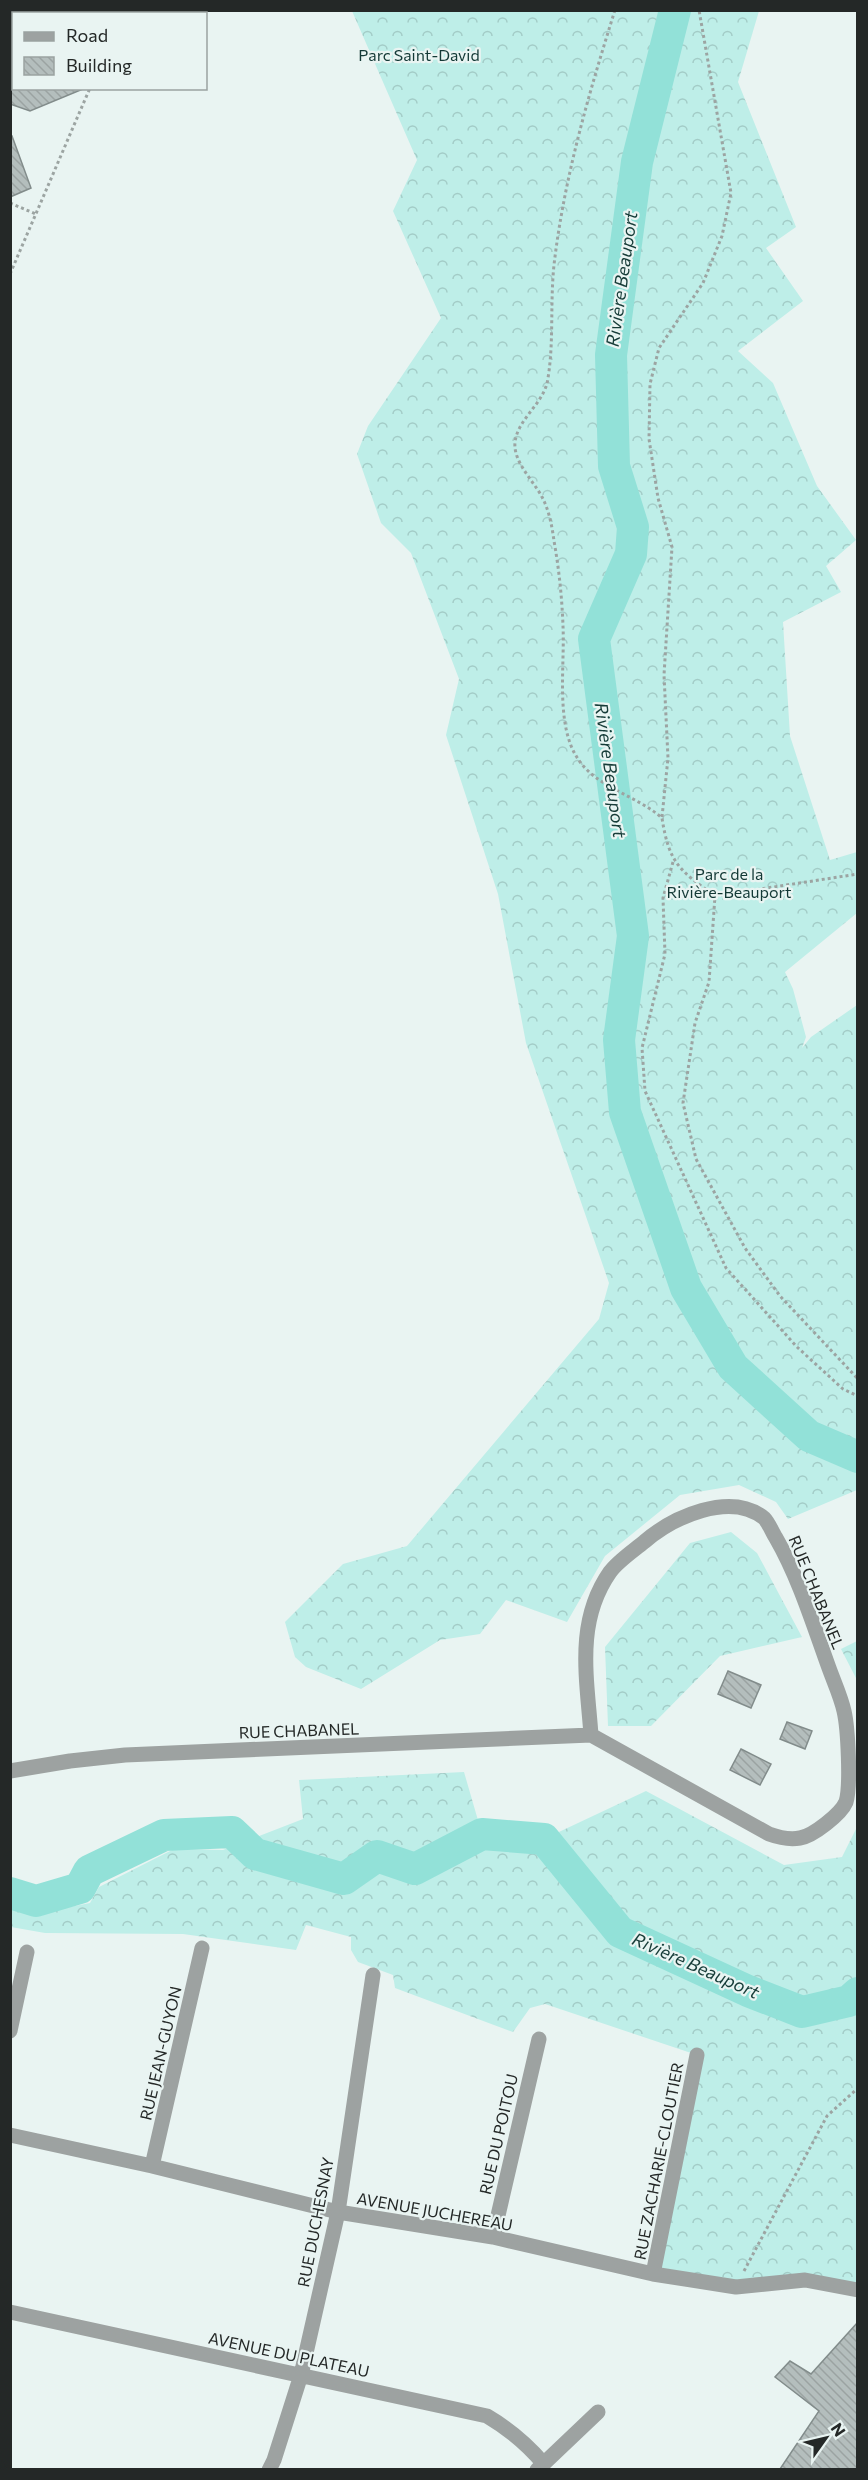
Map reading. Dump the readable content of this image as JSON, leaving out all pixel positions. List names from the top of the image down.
{
  "streets": {
    "street": [
      "RUE CHABANEL",
      "RUE JEAN-GUYON",
      "RUE DU POITOU",
      "RUE ZACHARIE-CLOUTIER",
      "AVENUE JUCHEREAU",
      "RUE DUCHESNAY",
      "AVENUE DU PLATEAU"
    ]
  },
  "crossings": [
    ["RUE JEAN-GUYON", "AVENUE JUCHEREAU"],
    ["RUE DU POITOU", "AVENUE JUCHEREAU"],
    ["RUE ZACHARIE-CLOUTIER", "AVENUE JUCHEREAU"],
    ["AVENUE JUCHEREAU", "RUE DUCHESNAY"],
    ["RUE DUCHESNAY", "AVENUE DU PLATEAU"]
  ],
  "water": ["Rivière Beauport"],
  "parks": ["Parc Saint-David", "Parc de la Rivière-Beauport"],
  "legend": ["Road", "Building"],
  "north": "top right"
}
